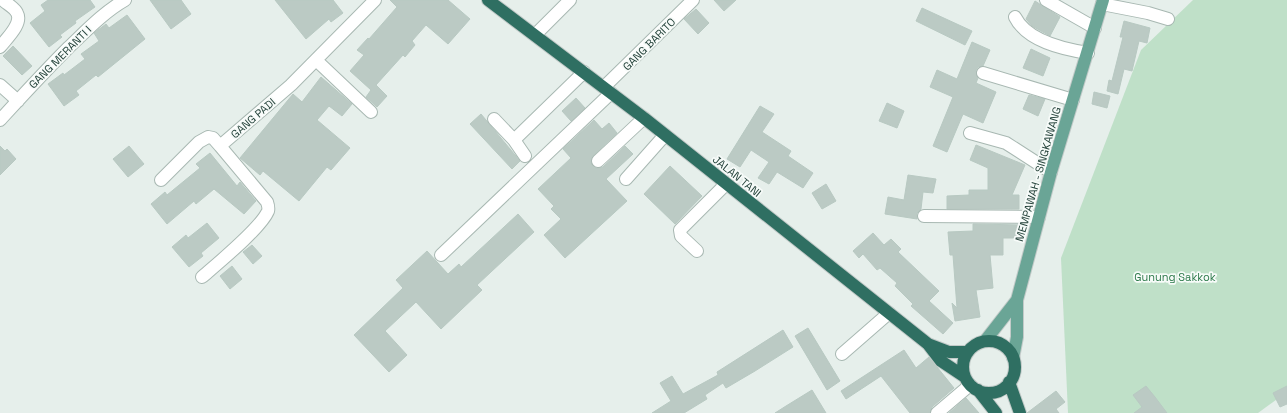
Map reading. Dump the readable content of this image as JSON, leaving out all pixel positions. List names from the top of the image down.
{
  "streets": {
    "highway": ["JALAN TANI"],
    "main road": ["MEMPAWAH - SINGKAWANG"],
    "street": ["GANG BARITO", "GANG MERANTI I", "GANG PADI"]
  },
  "crossings": [
    ["GANG BARITO", "JALAN TANI"],
    ["MEMPAWAH - SINGKAWANG", "JALAN TANI"]
  ],
  "parks": ["Gunung Sakkok"]
}
